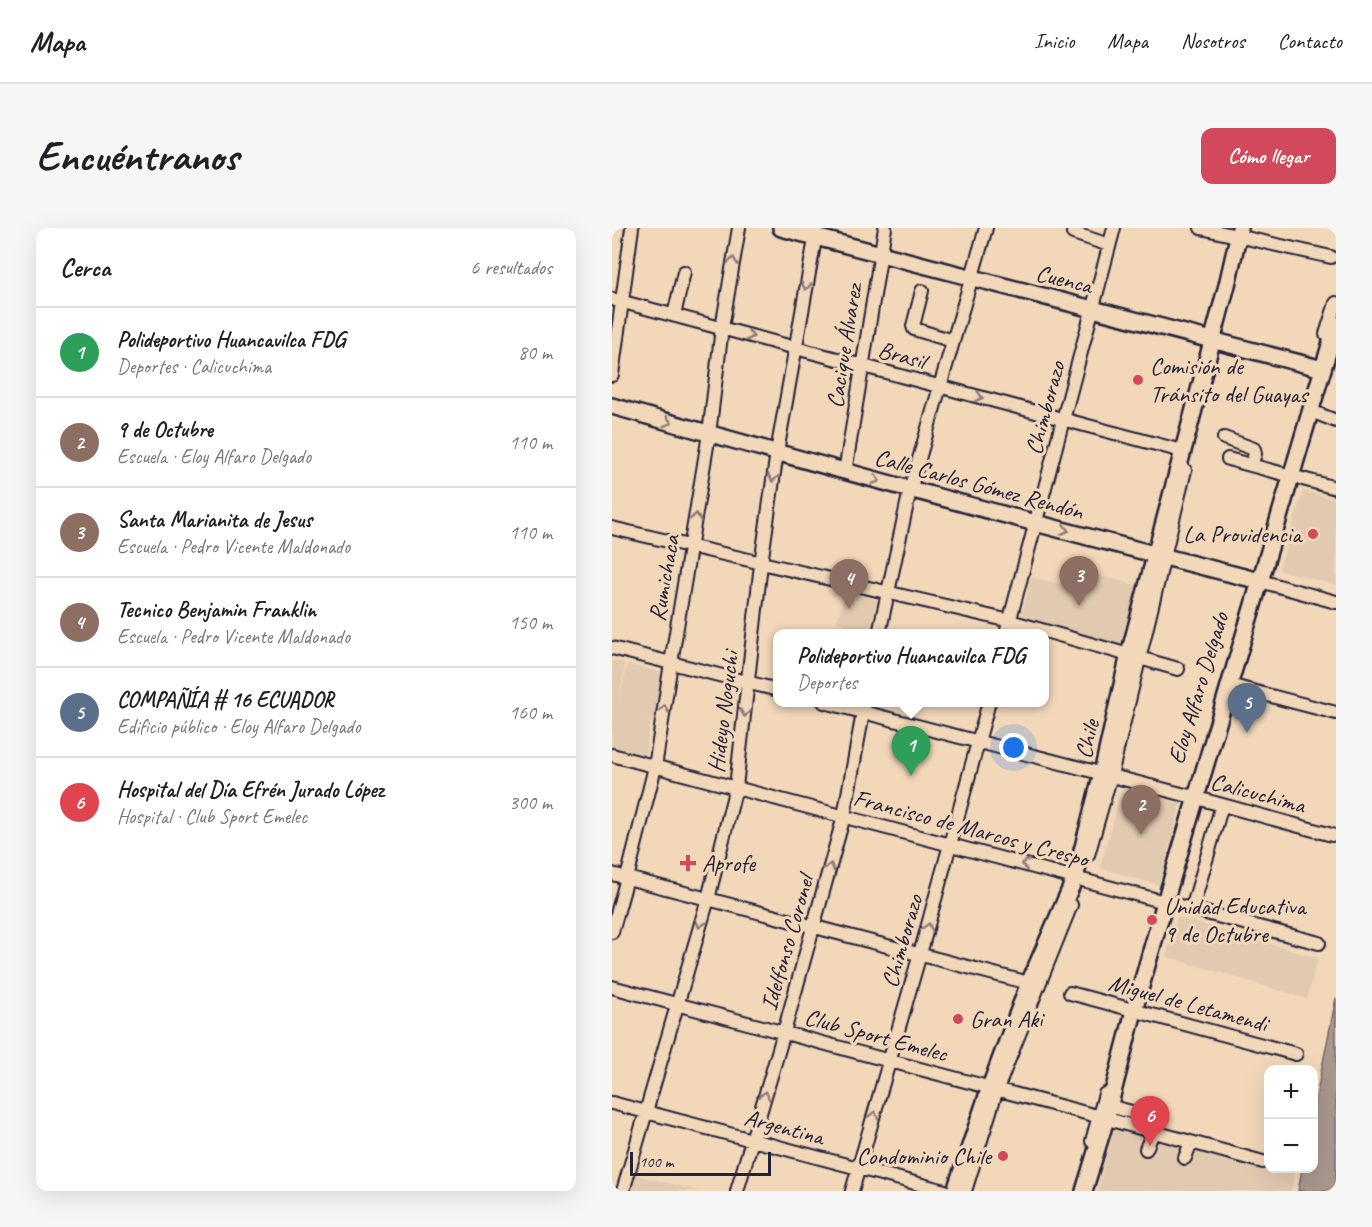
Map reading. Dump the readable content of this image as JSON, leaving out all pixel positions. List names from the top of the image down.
{
  "streets": {
    "main road": [
      "Cuenca",
      "Calle Carlos Gómez Rendón",
      "Eloy Alfaro Delgado",
      "Chile"
    ],
    "street": [
      "Cacique Álvarez",
      "Brasil",
      "Chimborazo",
      "Rumichaca",
      "Hideyo Noguchi",
      "Calicuchima",
      "Francisco de Marcos y Crespo",
      "Idelfonso Coronel",
      "Miguel de Letamendi",
      "Club Sport Emelec",
      "Argentina"
    ]
  },
  "crossings": [
    ["Cuenca", "Cacique Álvarez"],
    ["Cuenca", "Chimborazo"],
    ["Cuenca", "Eloy Alfaro Delgado"],
    ["Cuenca", "Hideyo Noguchi"],
    ["Cuenca", "Chile"],
    ["Cacique Álvarez", "Brasil"],
    ["Cacique Álvarez", "Calle Carlos Gómez Rendón"],
    ["Brasil", "Chimborazo"],
    ["Brasil", "Rumichaca"],
    ["Brasil", "Hideyo Noguchi"],
    ["Brasil", "Chile"],
    ["Chimborazo", "Calle Carlos Gómez Rendón"],
    ["Chimborazo", "Calicuchima"],
    ["Chimborazo", "Francisco de Marcos y Crespo"],
    ["Chimborazo", "Club Sport Emelec"],
    ["Chimborazo", "Argentina"],
    ["Calle Carlos Gómez Rendón", "Rumichaca"],
    ["Calle Carlos Gómez Rendón", "Eloy Alfaro Delgado"],
    ["Calle Carlos Gómez Rendón", "Hideyo Noguchi"],
    ["Calle Carlos Gómez Rendón", "Chile"],
    ["Rumichaca", "Francisco de Marcos y Crespo"],
    ["Eloy Alfaro Delgado", "Calicuchima"],
    ["Eloy Alfaro Delgado", "Francisco de Marcos y Crespo"],
    ["Eloy Alfaro Delgado", "Miguel de Letamendi"],
    ["Eloy Alfaro Delgado", "Club Sport Emelec"],
    ["Hideyo Noguchi", "Francisco de Marcos y Crespo"],
    ["Hideyo Noguchi", "Club Sport Emelec"],
    ["Hideyo Noguchi", "Argentina"],
    ["Chile", "Calicuchima"],
    ["Chile", "Francisco de Marcos y Crespo"],
    ["Chile", "Club Sport Emelec"],
    ["Calicuchima", "Idelfonso Coronel"],
    ["Francisco de Marcos y Crespo", "Idelfonso Coronel"],
    ["Idelfonso Coronel", "Club Sport Emelec"],
    ["Idelfonso Coronel", "Argentina"]
  ],
  "one_way": ["Calle Carlos Gómez Rendón", "Hideyo Noguchi", "Idelfonso Coronel"],
  "places": {
    "other": [
      "Comisión de Tránsito del Guayas",
      "La Providencia",
      "Unidad Educativa 9 de Octubre",
      "Gran Aki",
      "Condominio Chile"
    ],
    "health": ["Aprofe"]
  },
  "scale_bar": "100 m",
  "page": {
    "header": "Mapa",
    "nav": [
      "Inicio",
      "Mapa",
      "Nosotros",
      "Contacto"
    ],
    "buttons": "Cómo llegar",
    "title": "Encuéntranos",
    "heading": ["Cerca", "6 resultados"],
    "list": [
      {
        "mark": "1",
        "name": "Polideportivo Huancavilca FDG",
        "note": "Deportes · Calicuchima",
        "value": "80 m"
      },
      {
        "mark": "2",
        "name": "9 de Octubre",
        "note": "Escuela · Eloy Alfaro Delgado",
        "value": "110 m"
      },
      {
        "mark": "3",
        "name": "Santa Marianita de Jesus",
        "note": "Escuela · Pedro Vicente Maldonado",
        "value": "110 m"
      },
      {
        "mark": "4",
        "name": "Tecnico Benjamin Franklin",
        "note": "Escuela · Pedro Vicente Maldonado",
        "value": "150 m"
      },
      {
        "mark": "5",
        "name": "COMPAÑÍA # 16 ECUADOR",
        "note": "Edificio público · Eloy Alfaro Delgado",
        "value": "160 m"
      },
      {
        "mark": "6",
        "name": "Hospital del Día Efrén Jurado López",
        "note": "Hospital · Club Sport Emelec",
        "value": "300 m"
      }
    ],
    "pins": [
      "3",
      "4",
      "5",
      "1",
      "2",
      "6"
    ],
    "popup": ["Polideportivo Huancavilca FDG", "Deportes"],
    "map_buttons": ["+", "−"],
    "scale": "100 m"
  }
}
